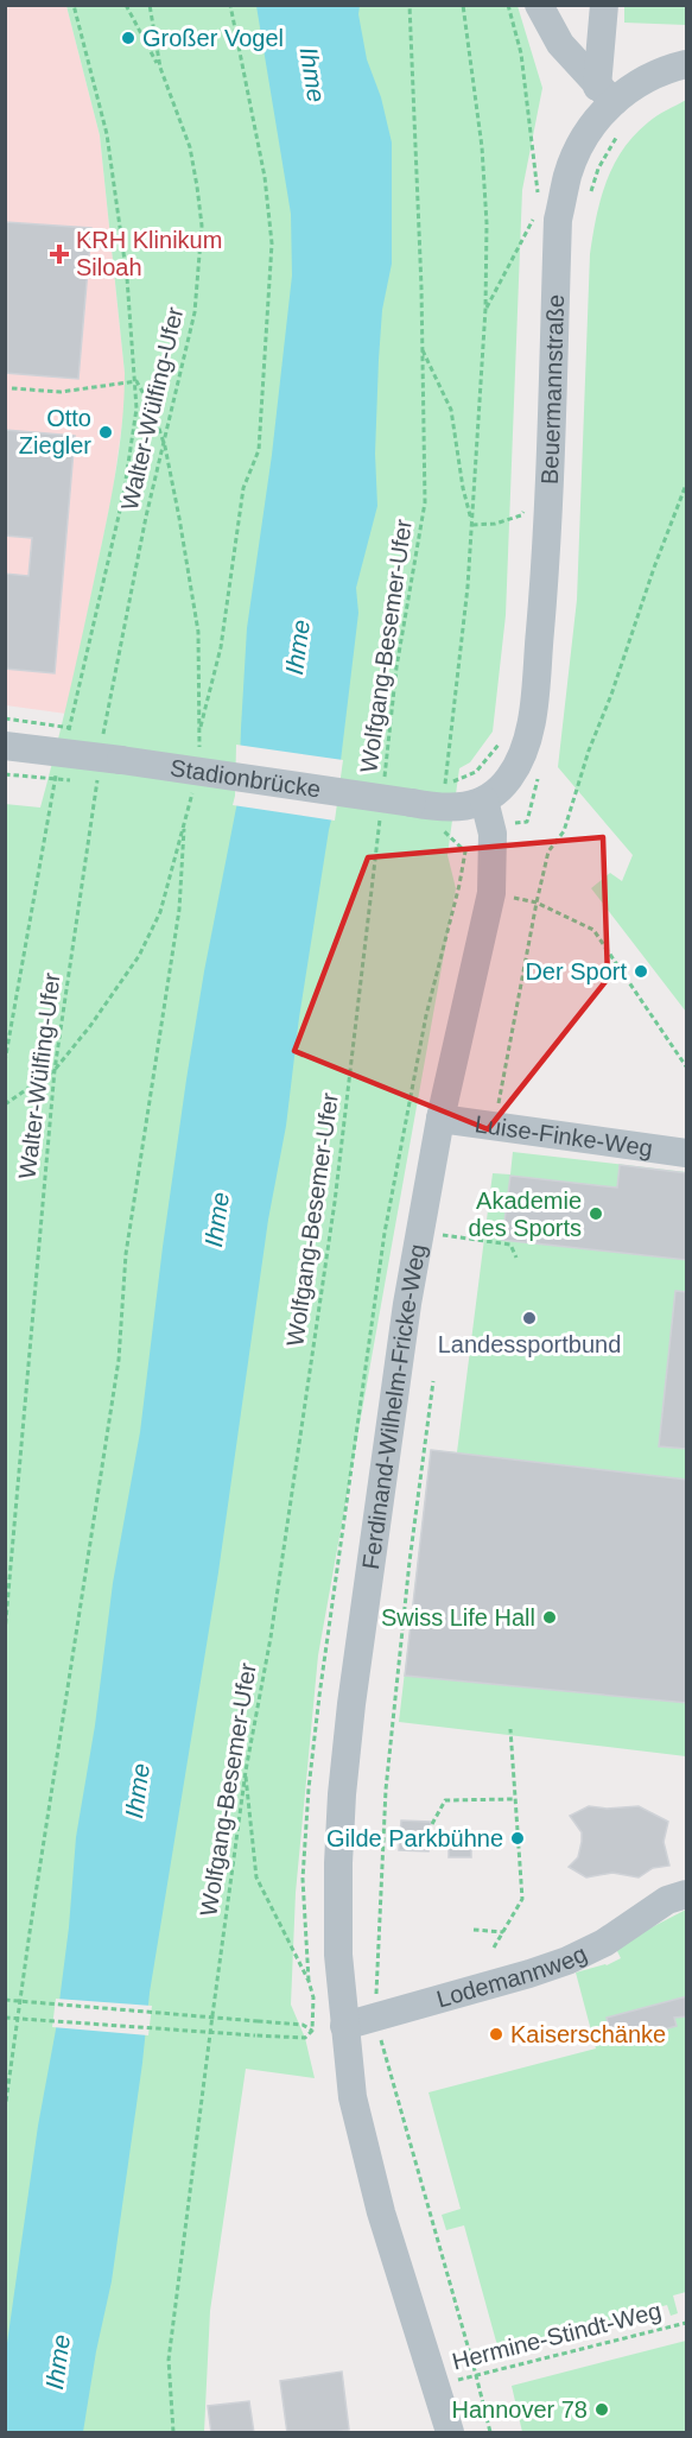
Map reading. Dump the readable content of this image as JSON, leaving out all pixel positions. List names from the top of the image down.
{
  "streets": {
    "street": [
      "Beuermannstraße",
      "Stadionbrücke",
      "Luise-Finke-Weg",
      "Ferdinand-Wilhelm-Fricke-Weg",
      "Lodemannweg"
    ],
    "path": ["Walter-Wülfing-Ufer", "Wolfgang-Besemer-Ufer", "Hermine-Stindt-Weg"]
  },
  "crossings": [
    ["Beuermannstraße", "Stadionbrücke"],
    ["Beuermannstraße", "Ferdinand-Wilhelm-Fricke-Weg"],
    ["Walter-Wülfing-Ufer", "Stadionbrücke"],
    ["Stadionbrücke", "Ferdinand-Wilhelm-Fricke-Weg"],
    ["Luise-Finke-Weg", "Ferdinand-Wilhelm-Fricke-Weg"],
    ["Ferdinand-Wilhelm-Fricke-Weg", "Lodemannweg"],
    ["Ferdinand-Wilhelm-Fricke-Weg", "Hermine-Stindt-Weg"]
  ],
  "water": ["Ihme"],
  "places": {
    "other": [
      "Großer Vogel",
      "Otto Ziegler",
      "Der Sport",
      "Akademie des Sports",
      "Landessportbund",
      "Swiss Life Hall",
      "Gilde Parkbühne",
      "Kaiserschänke",
      "Hannover 78"
    ],
    "health": ["KRH Klinikum Siloah"]
  }
}
